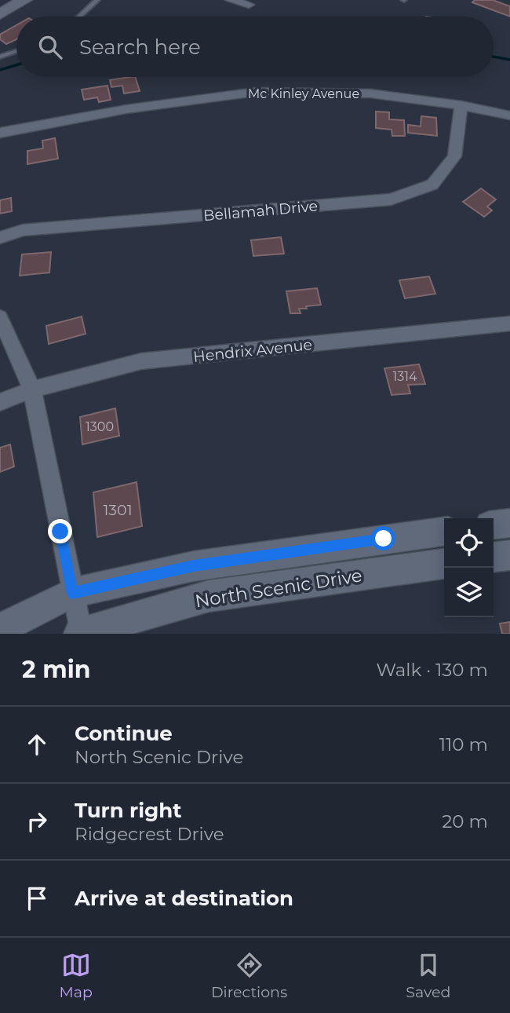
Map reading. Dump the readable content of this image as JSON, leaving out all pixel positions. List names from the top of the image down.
{
  "streets": {
    "main road": ["North Scenic Drive"],
    "street": ["Mc Kinley Avenue", "Bellamah Drive", "Hendrix Avenue"]
  },
  "crossings": [
    ["Mc Kinley Avenue", "Bellamah Drive"]
  ],
  "house_numbers": ["1314", "1300", "1301"],
  "page": {
    "search": "Search here",
    "heading": ["2 min", "Walk · 130 m"],
    "list": [
      ["Continue", "North Scenic Drive", "110 m"],
      ["Turn right", "Ridgecrest Drive", "20 m"],
      "Arrive at destination"
    ],
    "nav": ["Map", "Directions", "Saved"]
  }
}
